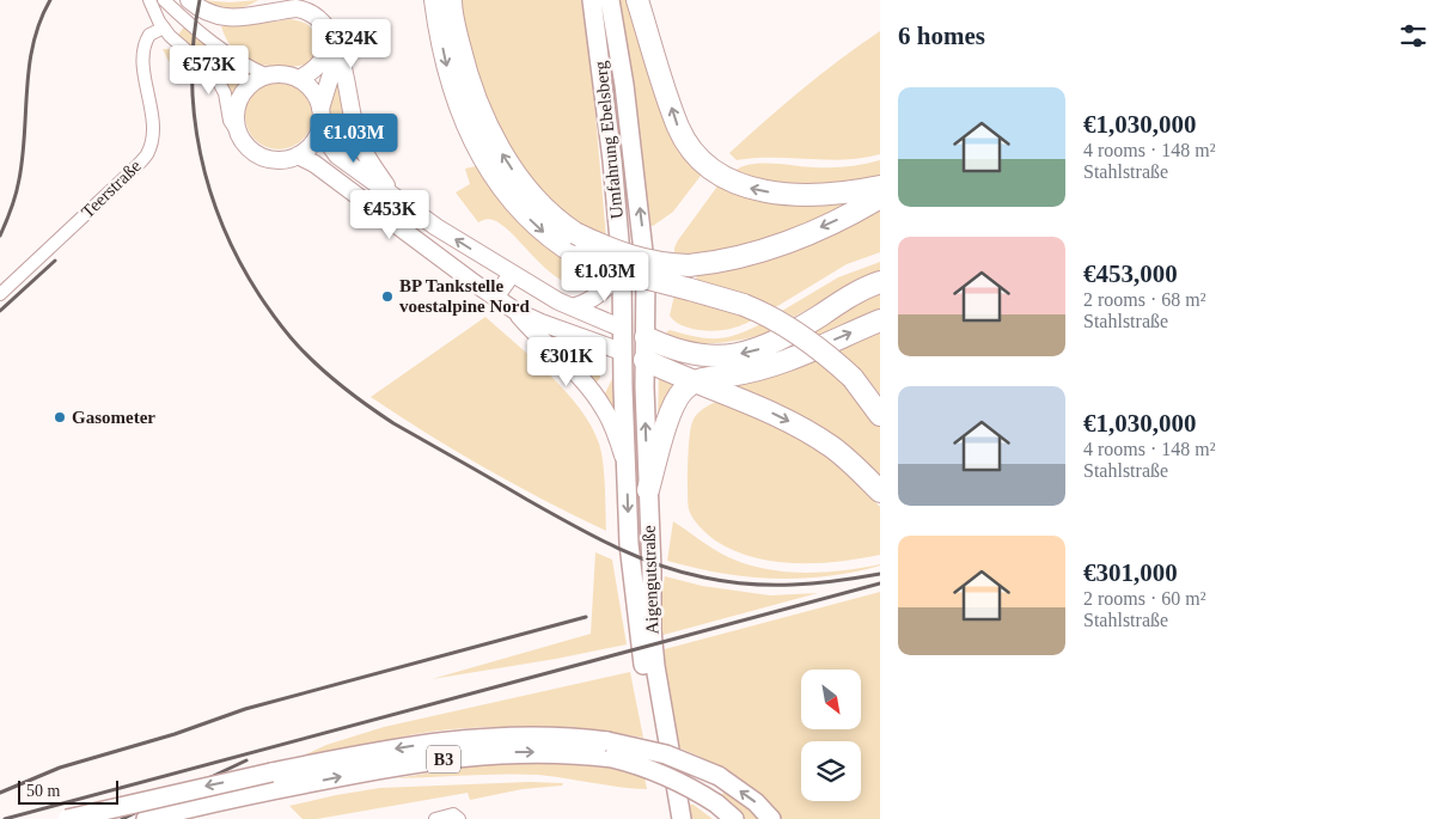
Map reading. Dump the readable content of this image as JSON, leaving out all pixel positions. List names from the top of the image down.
{
  "streets": {
    "main road": ["Umfahrung Ebelsberg", "Aigengutstraße", "B3"],
    "street": ["Teerstraße"]
  },
  "crossings": [
    ["Umfahrung Ebelsberg", "Aigengutstraße"]
  ],
  "places": ["BP Tankstelle voestalpine Nord", "Gasometer"],
  "scale_bar": "50 m",
  "north": "bottom right",
  "page": {
    "heading": "6 homes",
    "price": [
      "€324K",
      "€573K",
      "€1.03M",
      "€453K",
      "€1.03M",
      "€301K"
    ],
    "list": [
      {
        "name": "€1,030,000",
        "note": "4 rooms · 148 m² · Stahlstraße"
      },
      {
        "name": "€453,000",
        "note": "2 rooms · 68 m² · Stahlstraße"
      },
      {
        "name": "€1,030,000",
        "note": "4 rooms · 148 m² · Stahlstraße"
      },
      {
        "name": "€301,000",
        "note": "2 rooms · 60 m² · Stahlstraße"
      }
    ],
    "scale": "50 m"
  }
}
